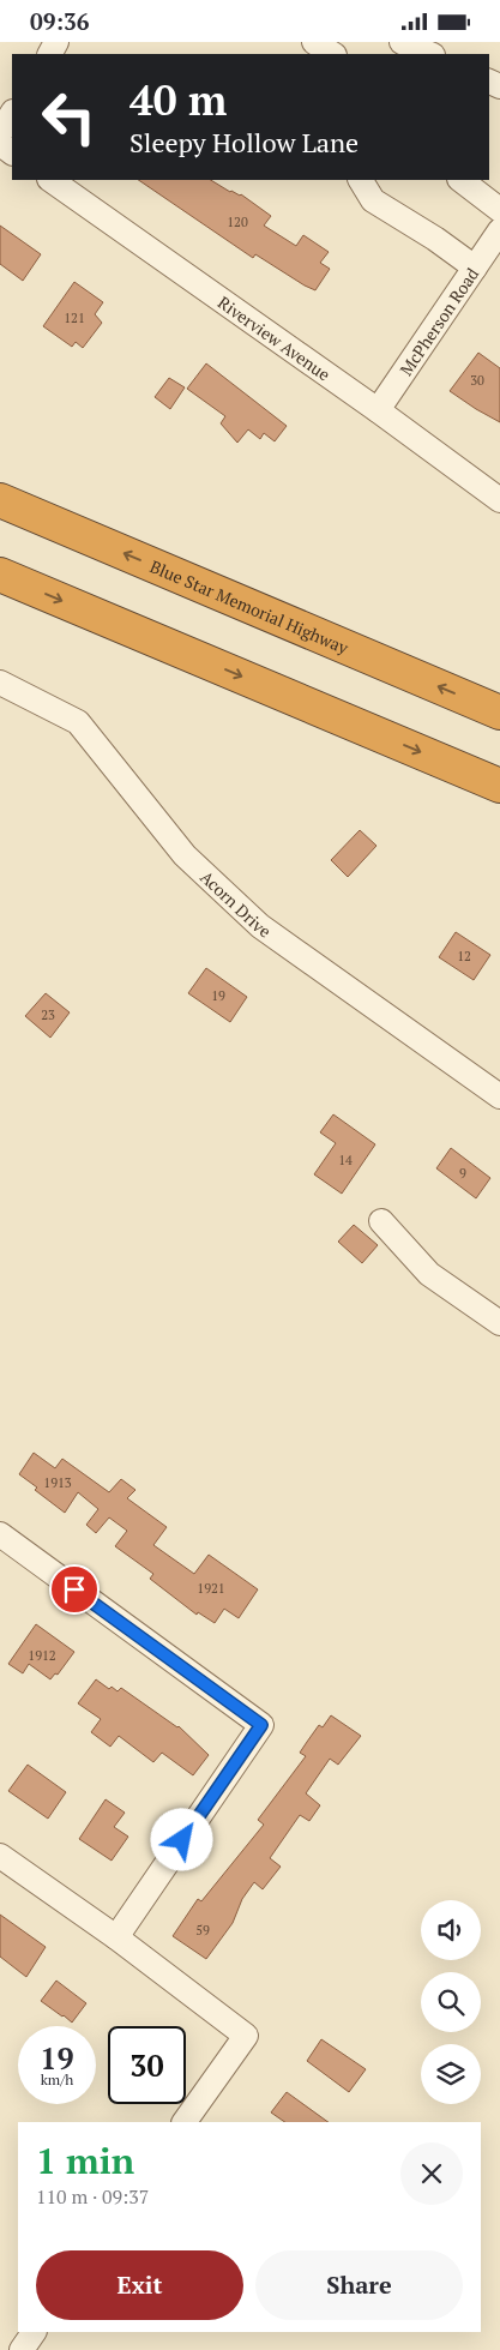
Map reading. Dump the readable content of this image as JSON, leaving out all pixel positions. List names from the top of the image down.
{
  "streets": {
    "highway": ["Blue Star Memorial Highway"],
    "street": ["McPherson Road", "Riverview Avenue", "Acorn Drive"]
  },
  "crossings": [
    ["McPherson Road", "Riverview Avenue"]
  ],
  "house_numbers": [
    "120",
    "121",
    "30",
    "12",
    "19",
    "23",
    "14",
    "9",
    "1913",
    "1921",
    "1912",
    "59"
  ],
  "page": {
    "status": "09:36",
    "turn": ["40 m", "Sleepy Hollow Lane"],
    "speed": "19 km/h",
    "limit": "30",
    "heading": ["1 min", "110 m · 09:37"],
    "buttons": ["Exit", "Share"]
  }
}
